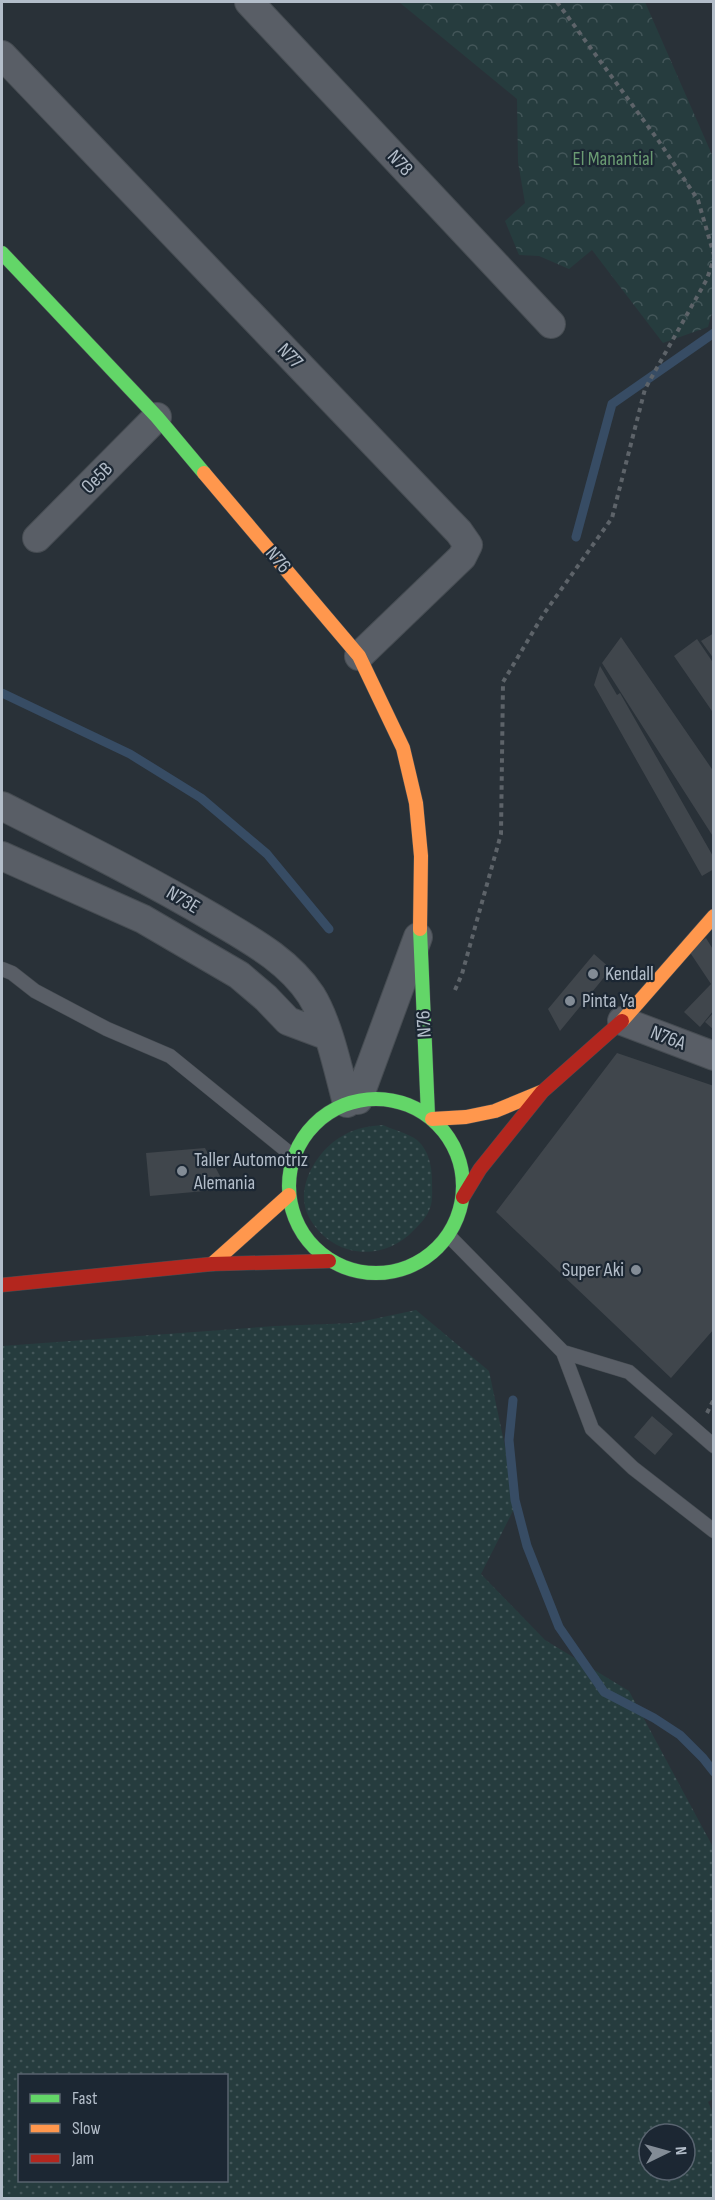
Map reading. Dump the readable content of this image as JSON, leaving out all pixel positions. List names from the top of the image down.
{
  "streets": {
    "main road": ["N76"],
    "street": [
      "N78",
      "N77",
      "Oe5B",
      "N73E",
      "N76A"
    ]
  },
  "crossings": [
    ["N77", "N76"],
    ["Oe5B", "N76"],
    ["N76", "N73E"]
  ],
  "parks": ["El Manantial"],
  "places": [
    "Kendall",
    "Pinta Ya",
    "Taller Automotriz Alemania",
    "Super Aki"
  ],
  "legend": ["Fast", "Slow", "Jam"],
  "north": "right"
}
